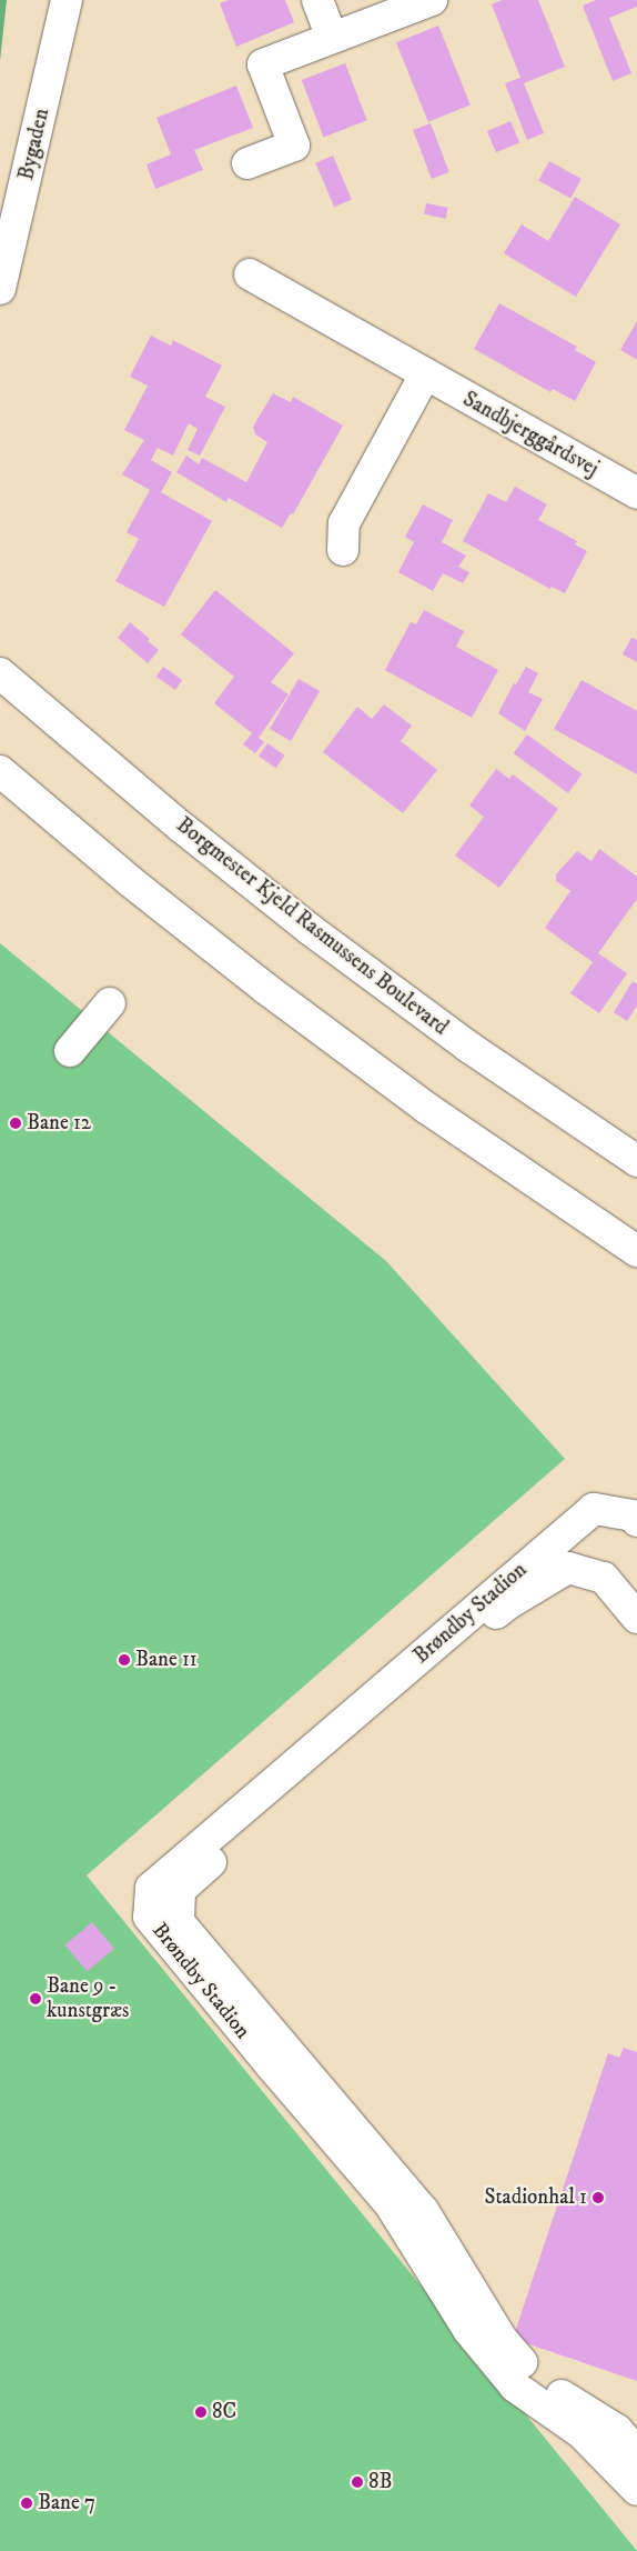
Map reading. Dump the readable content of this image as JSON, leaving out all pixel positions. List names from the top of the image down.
{
  "streets": {
    "street": [
      "Bygaden",
      "Sandbjerggårdsvej",
      "Borgmester Kjeld Rasmussens Boulevard",
      "Brøndby Stadion"
    ]
  },
  "places": [
    "Bane 12",
    "Bane 11",
    "Bane 9 - kunstgræs",
    "Stadionhal 1",
    "8C",
    "8B",
    "Bane 7"
  ]
}
